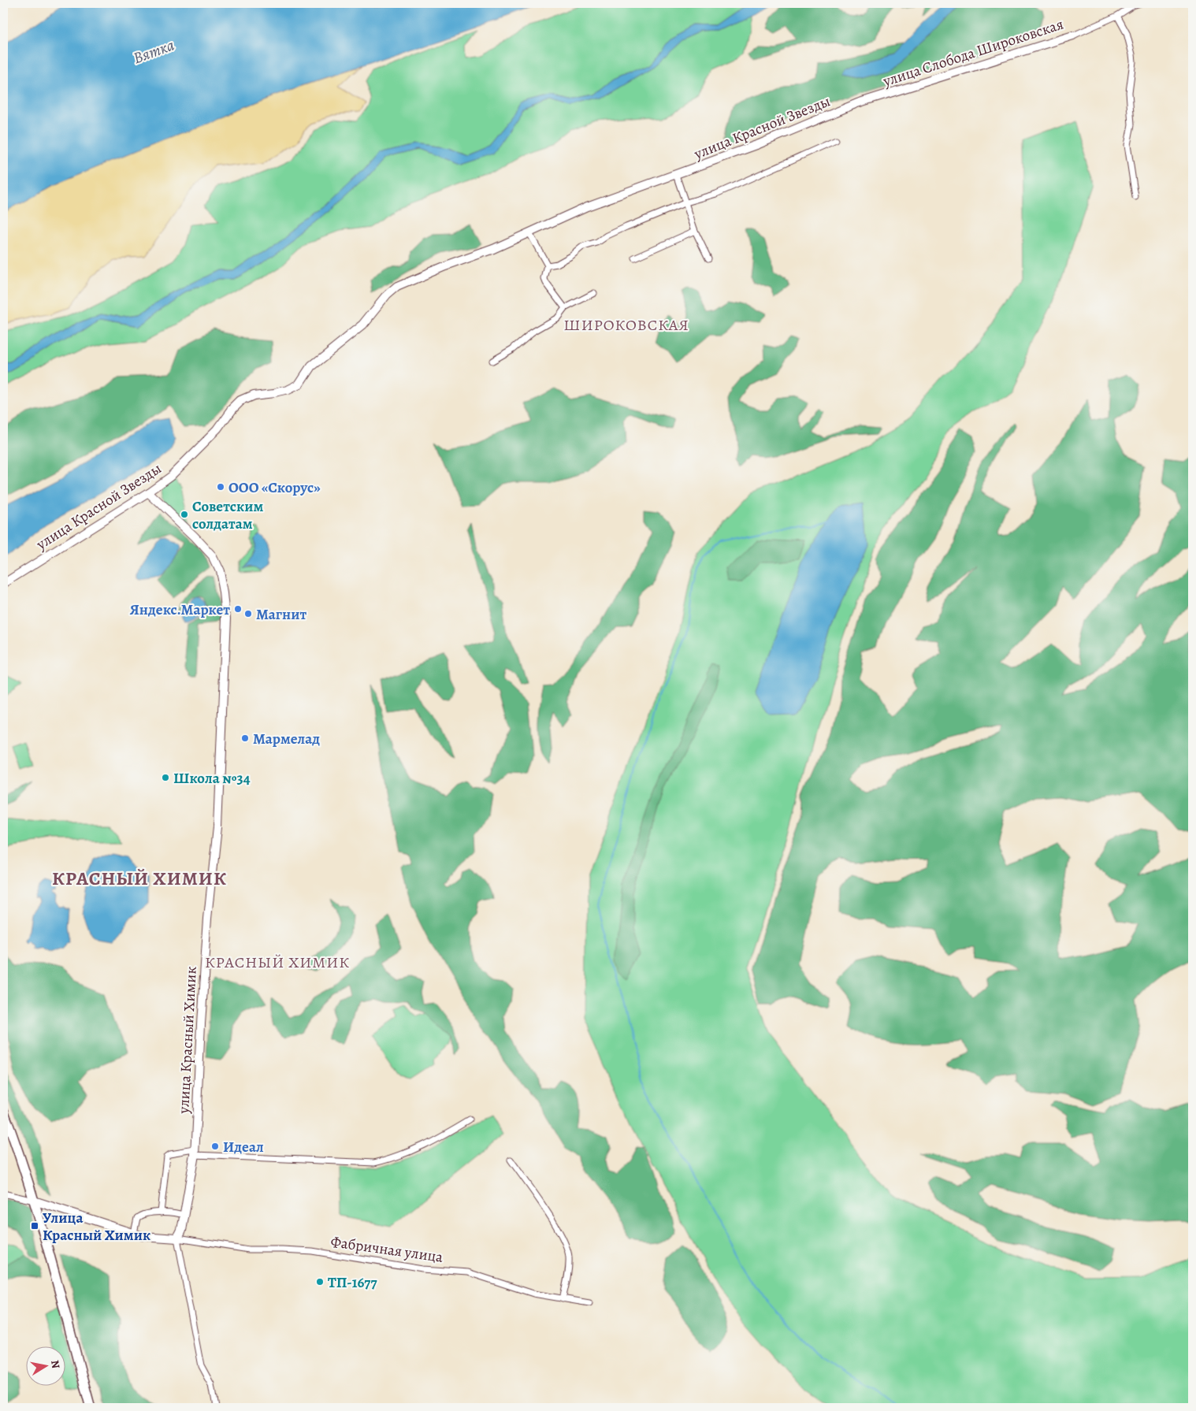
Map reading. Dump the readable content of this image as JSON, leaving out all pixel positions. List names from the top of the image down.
{
  "streets": {
    "street": [
      "улица Слобода Широковская",
      "улица Красной Звезды",
      "улица Красный Химик",
      "Фабричная улица"
    ]
  },
  "crossings": [
    ["улица Слобода Широковская", "улица Красной Звезды"],
    ["улица Красной Звезды", "улица Красный Химик"],
    ["улица Красный Химик", "Фабричная улица"]
  ],
  "districts": ["ШИРОКОВСКАЯ", "КРАСНЫЙ ХИМИК", "КРАСНЫЙ ХИМИК"],
  "water": ["Вятка"],
  "places": {
    "other": [
      "ООО «Скорус»",
      "Советским солдатам",
      "Яндекс.Маркет",
      "Магнит",
      "Мармелад",
      "Школа №34",
      "Идеал",
      "ТП-1677"
    ],
    "transit": ["Улица Красный Химик"]
  },
  "north": "right"
}
